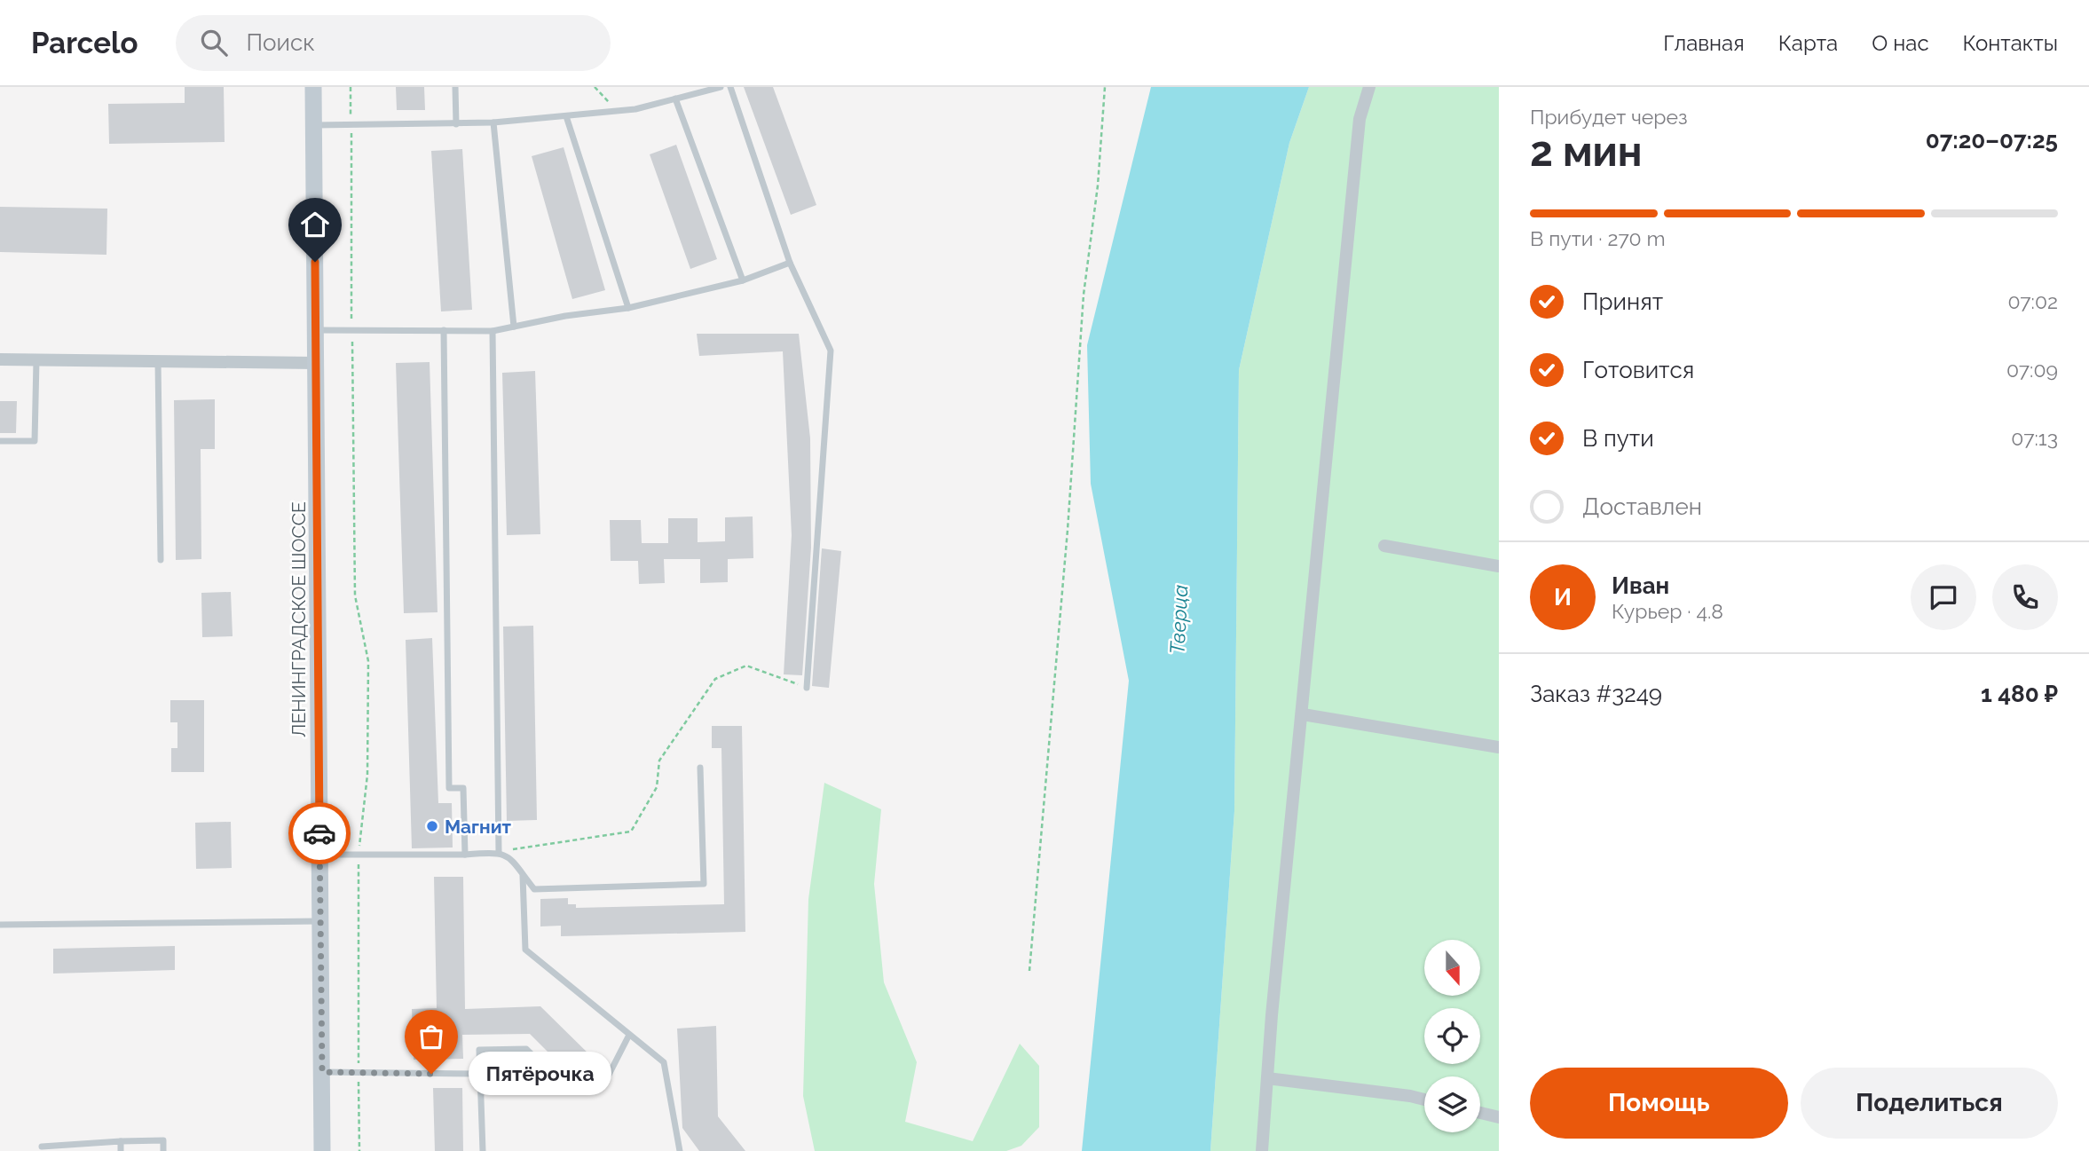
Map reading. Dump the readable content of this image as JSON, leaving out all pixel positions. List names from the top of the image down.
{
  "streets": {
    "main road": ["ЛЕНИНГРАДСКОЕ ШОССЕ"]
  },
  "water": ["Тверца"],
  "places": ["Магнит", "Пятёрочка"],
  "north": "bottom",
  "page": {
    "header": "Parcelo",
    "search": "Поиск",
    "nav": [
      "Главная",
      "Карта",
      "О нас",
      "Контакты"
    ],
    "heading": ["2 мин", "Прибудет через", "07:20–07:25"],
    "panel": [
      "Иван",
      "Курьер · 4.8",
      "Заказ #3249",
      "1 480 ₽"
    ],
    "bar": "В пути · 270 m",
    "list": [
      ["Принят", "07:02"],
      ["Готовится", "07:09"],
      ["В пути", "07:13"],
      "Доставлен"
    ],
    "round": "И",
    "bubble": "Пятёрочка",
    "buttons": ["Помощь", "Поделиться"]
  }
}
